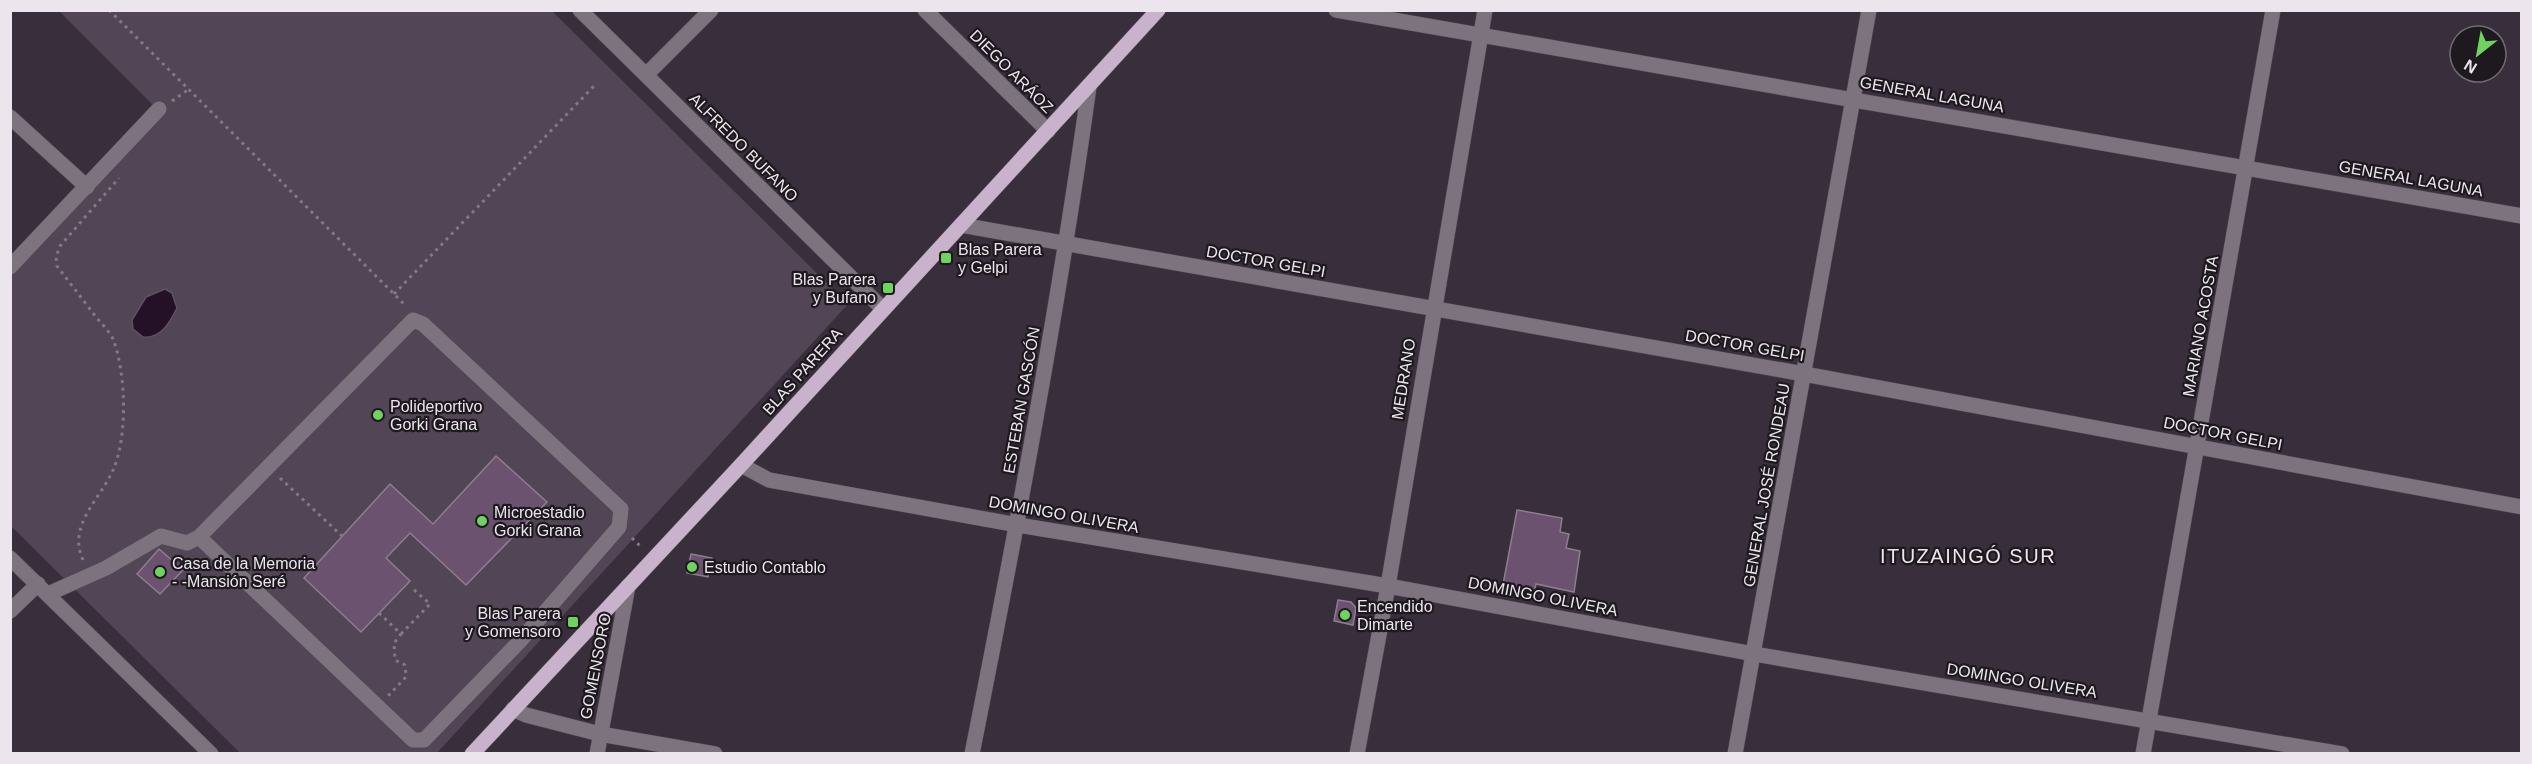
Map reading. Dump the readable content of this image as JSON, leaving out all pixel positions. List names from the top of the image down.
{
  "streets": {
    "main road": ["BLAS PARERA"],
    "street": [
      "DIEGO ARÁOZ",
      "GENERAL LAGUNA",
      "ALFREDO BUFANO",
      "DOCTOR GELPI",
      "MARIANO ACOSTA",
      "MEDRANO",
      "ESTEBAN GASCÓN",
      "GENERAL JOSÉ RONDEAU",
      "DOMINGO OLIVERA",
      "GOMENSORO"
    ]
  },
  "crossings": [
    ["DIEGO ARÁOZ", "BLAS PARERA"],
    ["GENERAL LAGUNA", "MARIANO ACOSTA"],
    ["GENERAL LAGUNA", "MEDRANO"],
    ["GENERAL LAGUNA", "GENERAL JOSÉ RONDEAU"],
    ["ALFREDO BUFANO", "BLAS PARERA"],
    ["DOCTOR GELPI", "MARIANO ACOSTA"],
    ["DOCTOR GELPI", "BLAS PARERA"],
    ["DOCTOR GELPI", "MEDRANO"],
    ["DOCTOR GELPI", "ESTEBAN GASCÓN"],
    ["DOCTOR GELPI", "GENERAL JOSÉ RONDEAU"],
    ["MARIANO ACOSTA", "DOMINGO OLIVERA"],
    ["BLAS PARERA", "ESTEBAN GASCÓN"],
    ["BLAS PARERA", "DOMINGO OLIVERA"],
    ["BLAS PARERA", "GOMENSORO"],
    ["MEDRANO", "DOMINGO OLIVERA"],
    ["ESTEBAN GASCÓN", "DOMINGO OLIVERA"],
    ["GENERAL JOSÉ RONDEAU", "DOMINGO OLIVERA"]
  ],
  "districts": ["ITUZAINGÓ SUR"],
  "places": {
    "transit": ["Blas Parera y Gelpi", "Blas Parera y Bufano", "Blas Parera y Gomensoro"],
    "other": [
      "Polideportivo Gorki Grana",
      "Microestadio Gorki Grana",
      "Estudio Contablo",
      "Casa de la Memoria - -Mansión Seré",
      "Encendido Dimarte"
    ]
  },
  "north": "bottom left"
}
